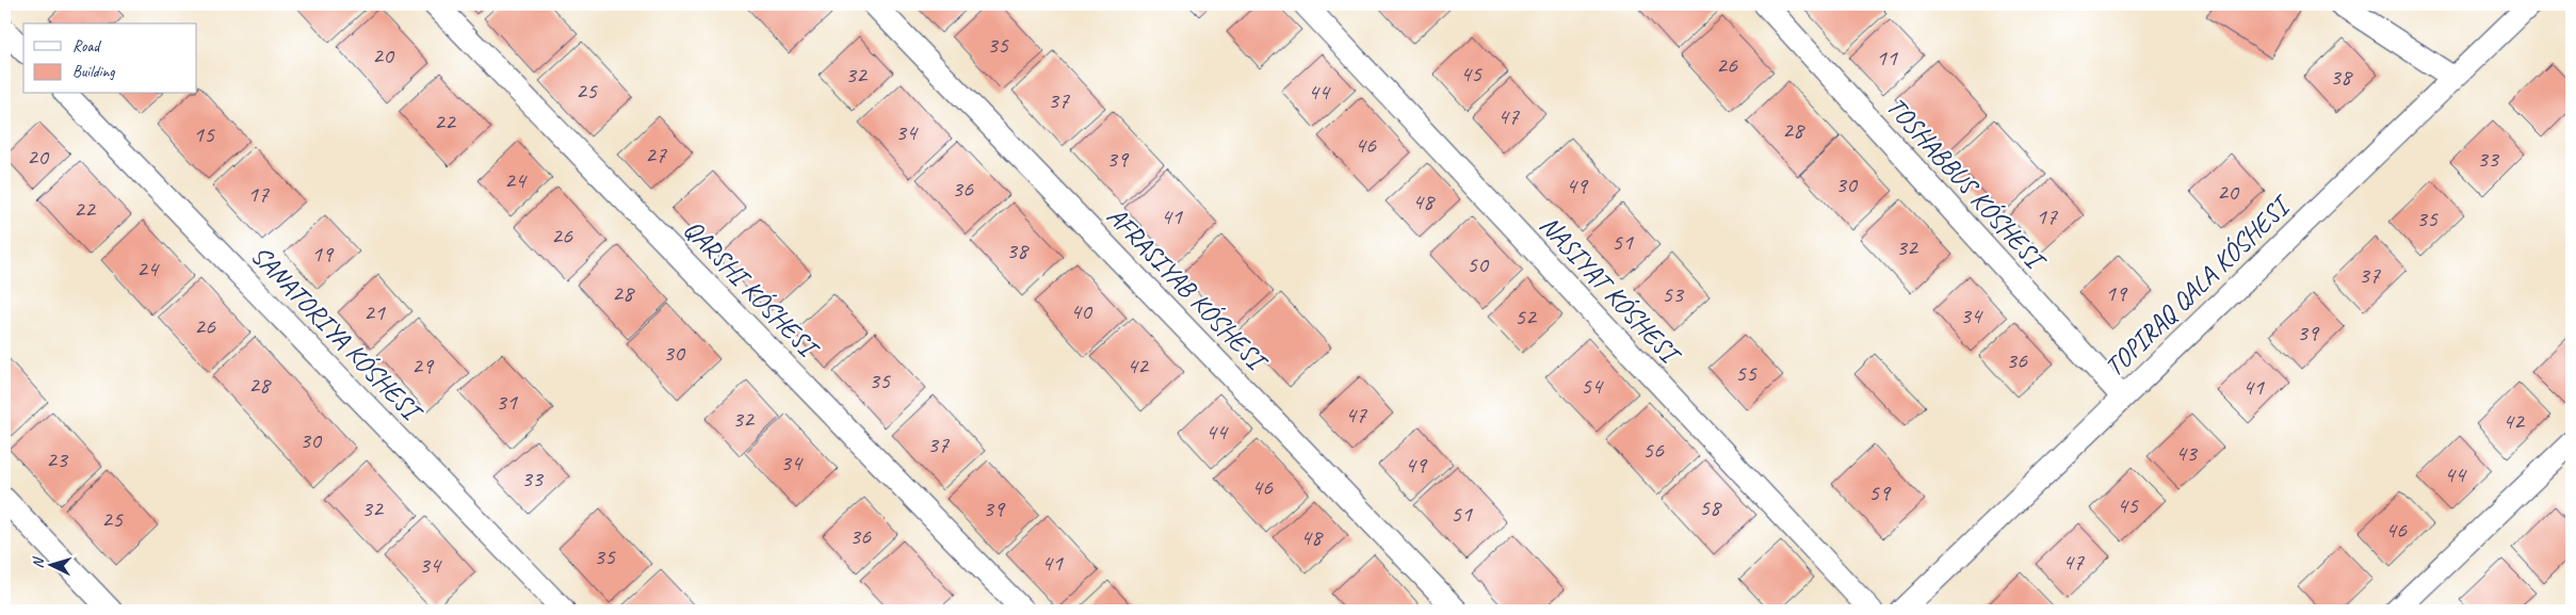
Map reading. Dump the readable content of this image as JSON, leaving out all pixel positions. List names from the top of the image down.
{
  "streets": {
    "street": [
      "TOSHABBUS KÓSHESI",
      "AFRASIYAB KÓSHESI",
      "NASIYAT KÓSHESI",
      "SANATORIYA KÓSHESI"
    ]
  },
  "house_numbers": [
    "35",
    "20",
    "11",
    "26",
    "45",
    "32",
    "38",
    "25",
    "44",
    "37",
    "47",
    "22",
    "28",
    "34",
    "15",
    "46",
    "27",
    "20",
    "39",
    "33",
    "24",
    "30",
    "49",
    "36",
    "20",
    "17",
    "48",
    "22",
    "41",
    "17",
    "35",
    "26",
    "51",
    "32",
    "38",
    "19",
    "50",
    "24",
    "37",
    "28",
    "19",
    "53",
    "40",
    "21",
    "34",
    "52",
    "26",
    "39",
    "30",
    "36",
    "29",
    "42",
    "55",
    "35",
    "28",
    "54",
    "41",
    "31",
    "47",
    "32",
    "42",
    "44",
    "30",
    "37",
    "56",
    "43",
    "23",
    "34",
    "49",
    "44",
    "33",
    "46",
    "59",
    "45",
    "58",
    "32",
    "39",
    "51",
    "25",
    "46",
    "36",
    "48",
    "35",
    "47",
    "41",
    "34"
  ],
  "legend": ["Road", "Building"],
  "north": "left"
}
